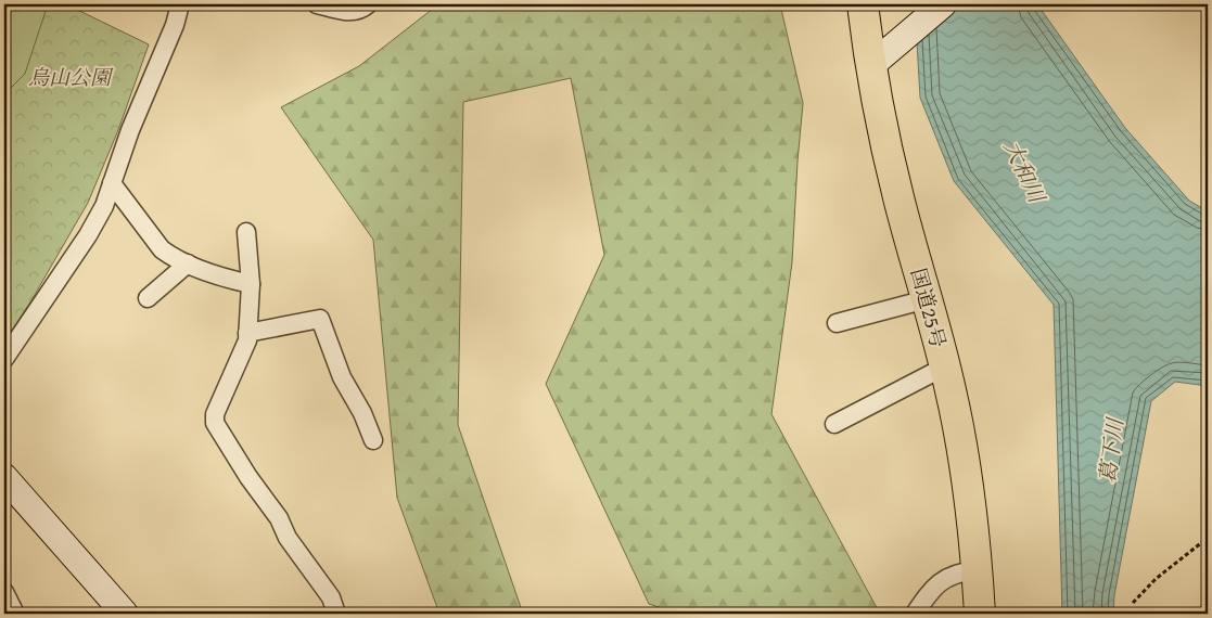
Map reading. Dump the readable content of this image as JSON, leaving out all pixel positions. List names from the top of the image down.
{
  "streets": {
    "highway": ["国道25号"]
  },
  "water": ["大和川", "葛下川"],
  "parks": ["烏山公園"]
}
